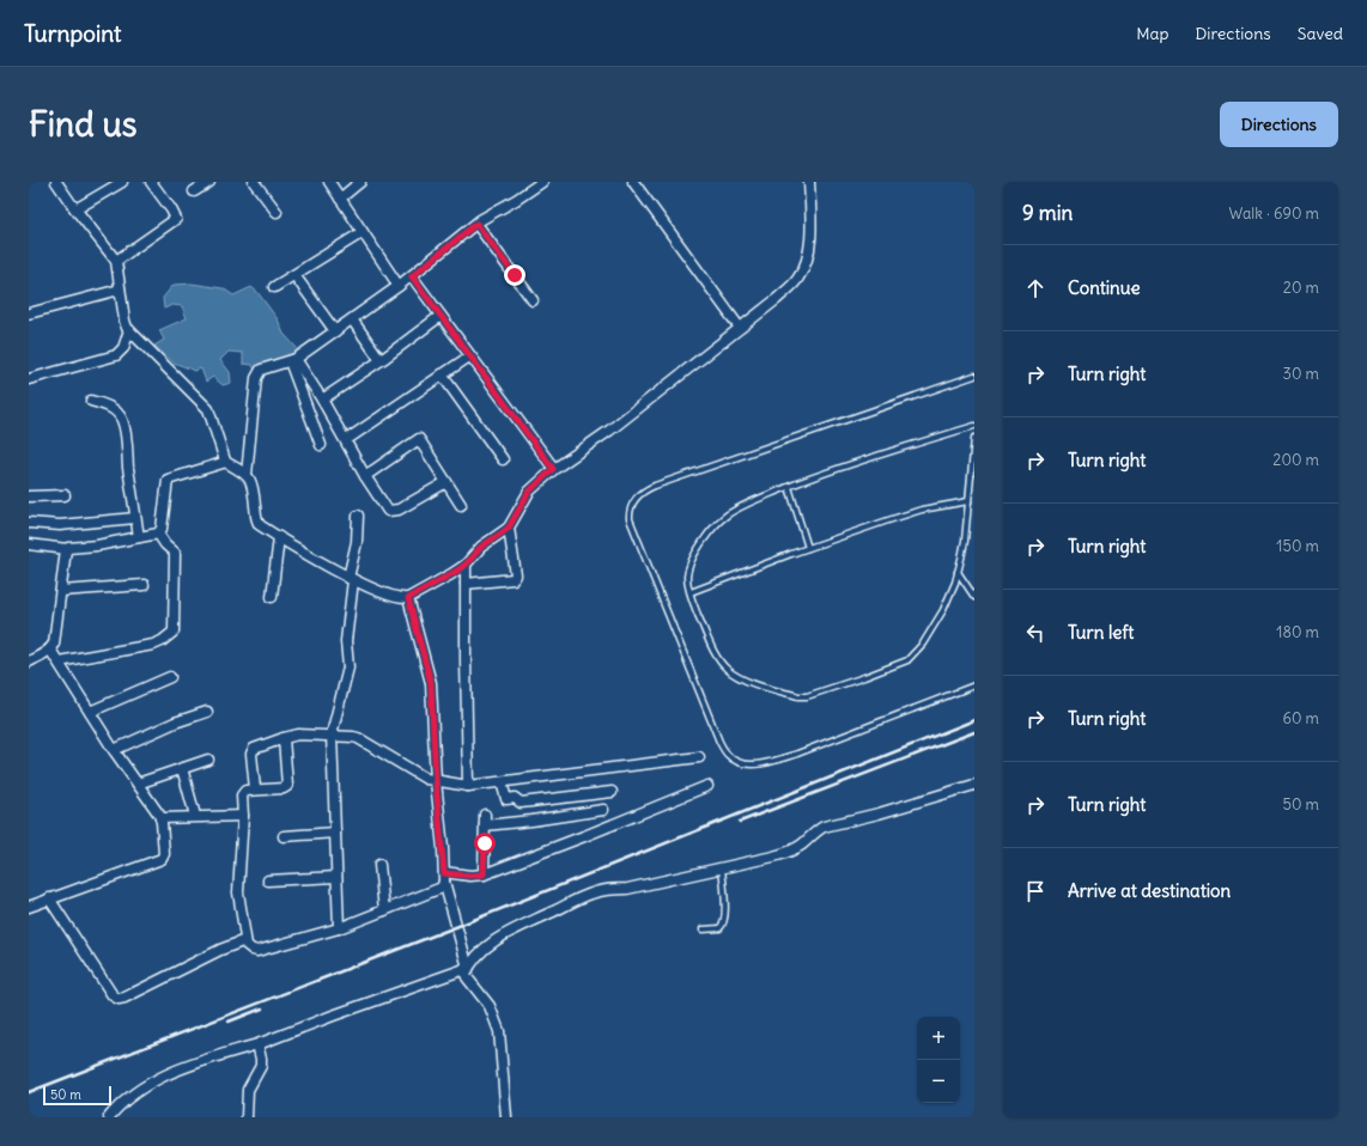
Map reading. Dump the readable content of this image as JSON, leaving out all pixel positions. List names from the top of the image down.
{
  "scale_bar": "50 m",
  "page": {
    "header": "Turnpoint",
    "nav": ["Map", "Directions", "Saved"],
    "buttons": "Directions",
    "title": "Find us",
    "heading": ["9 min", "Walk · 690 m"],
    "list": [
      ["Continue", "20 m"],
      ["Turn right", "30 m"],
      ["Turn right", "200 m"],
      ["Turn right", "150 m"],
      ["Turn left", "180 m"],
      ["Turn right", "60 m"],
      ["Turn right", "50 m"],
      "Arrive at destination"
    ],
    "map_buttons": ["+", "−"],
    "scale": "50 m"
  }
}
